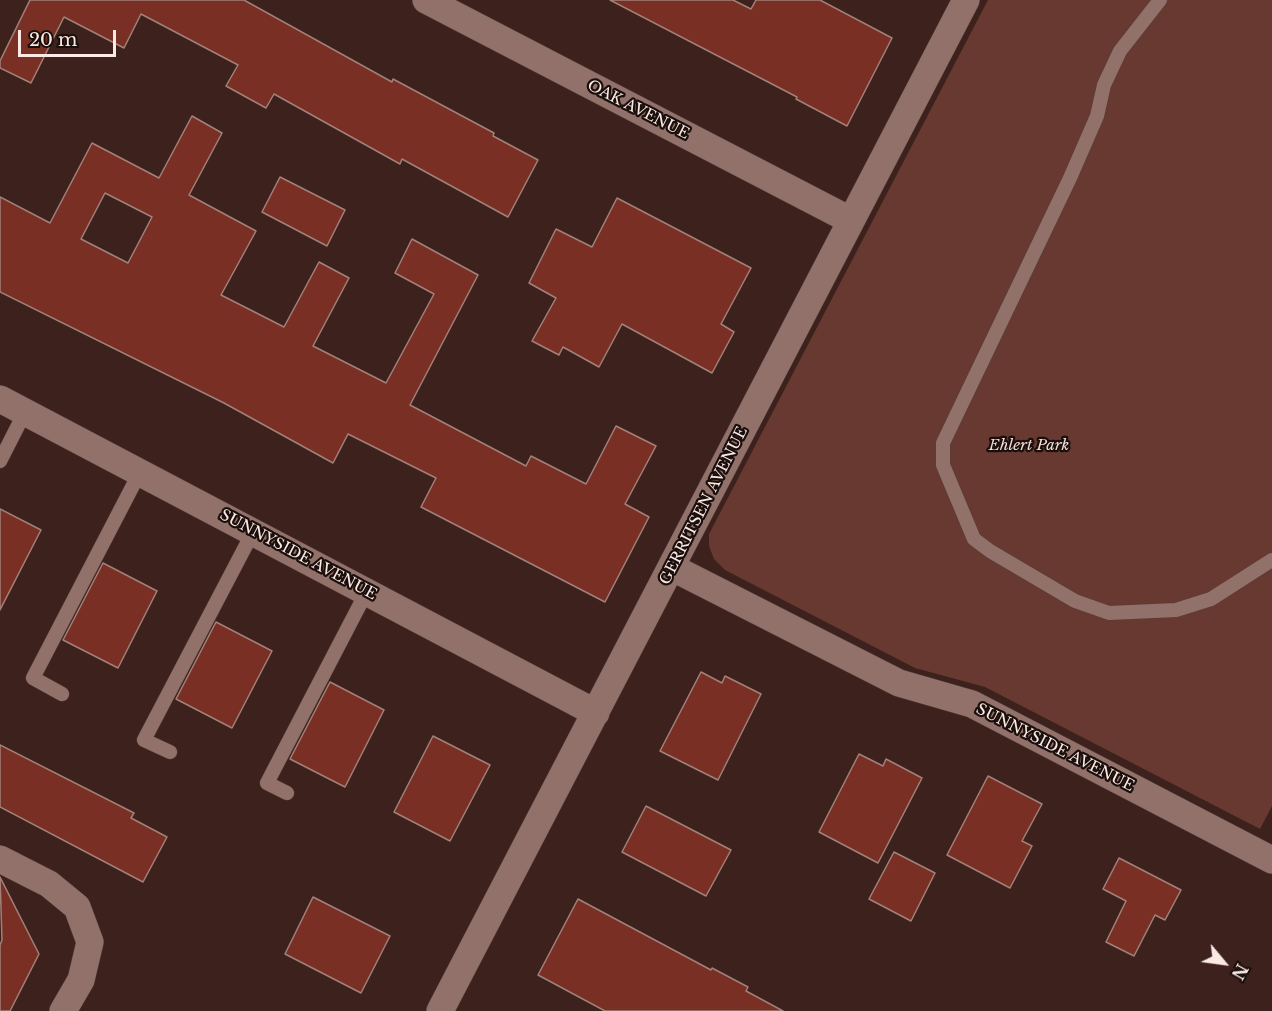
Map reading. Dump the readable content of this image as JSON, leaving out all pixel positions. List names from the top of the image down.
{
  "streets": {
    "street": ["OAK AVENUE", "GERRITSEN AVENUE", "SUNNYSIDE AVENUE"]
  },
  "crossings": [
    ["OAK AVENUE", "GERRITSEN AVENUE"],
    ["GERRITSEN AVENUE", "SUNNYSIDE AVENUE"]
  ],
  "parks": ["Ehlert Park"],
  "scale_bar": "20 m",
  "north": "bottom right"
}
